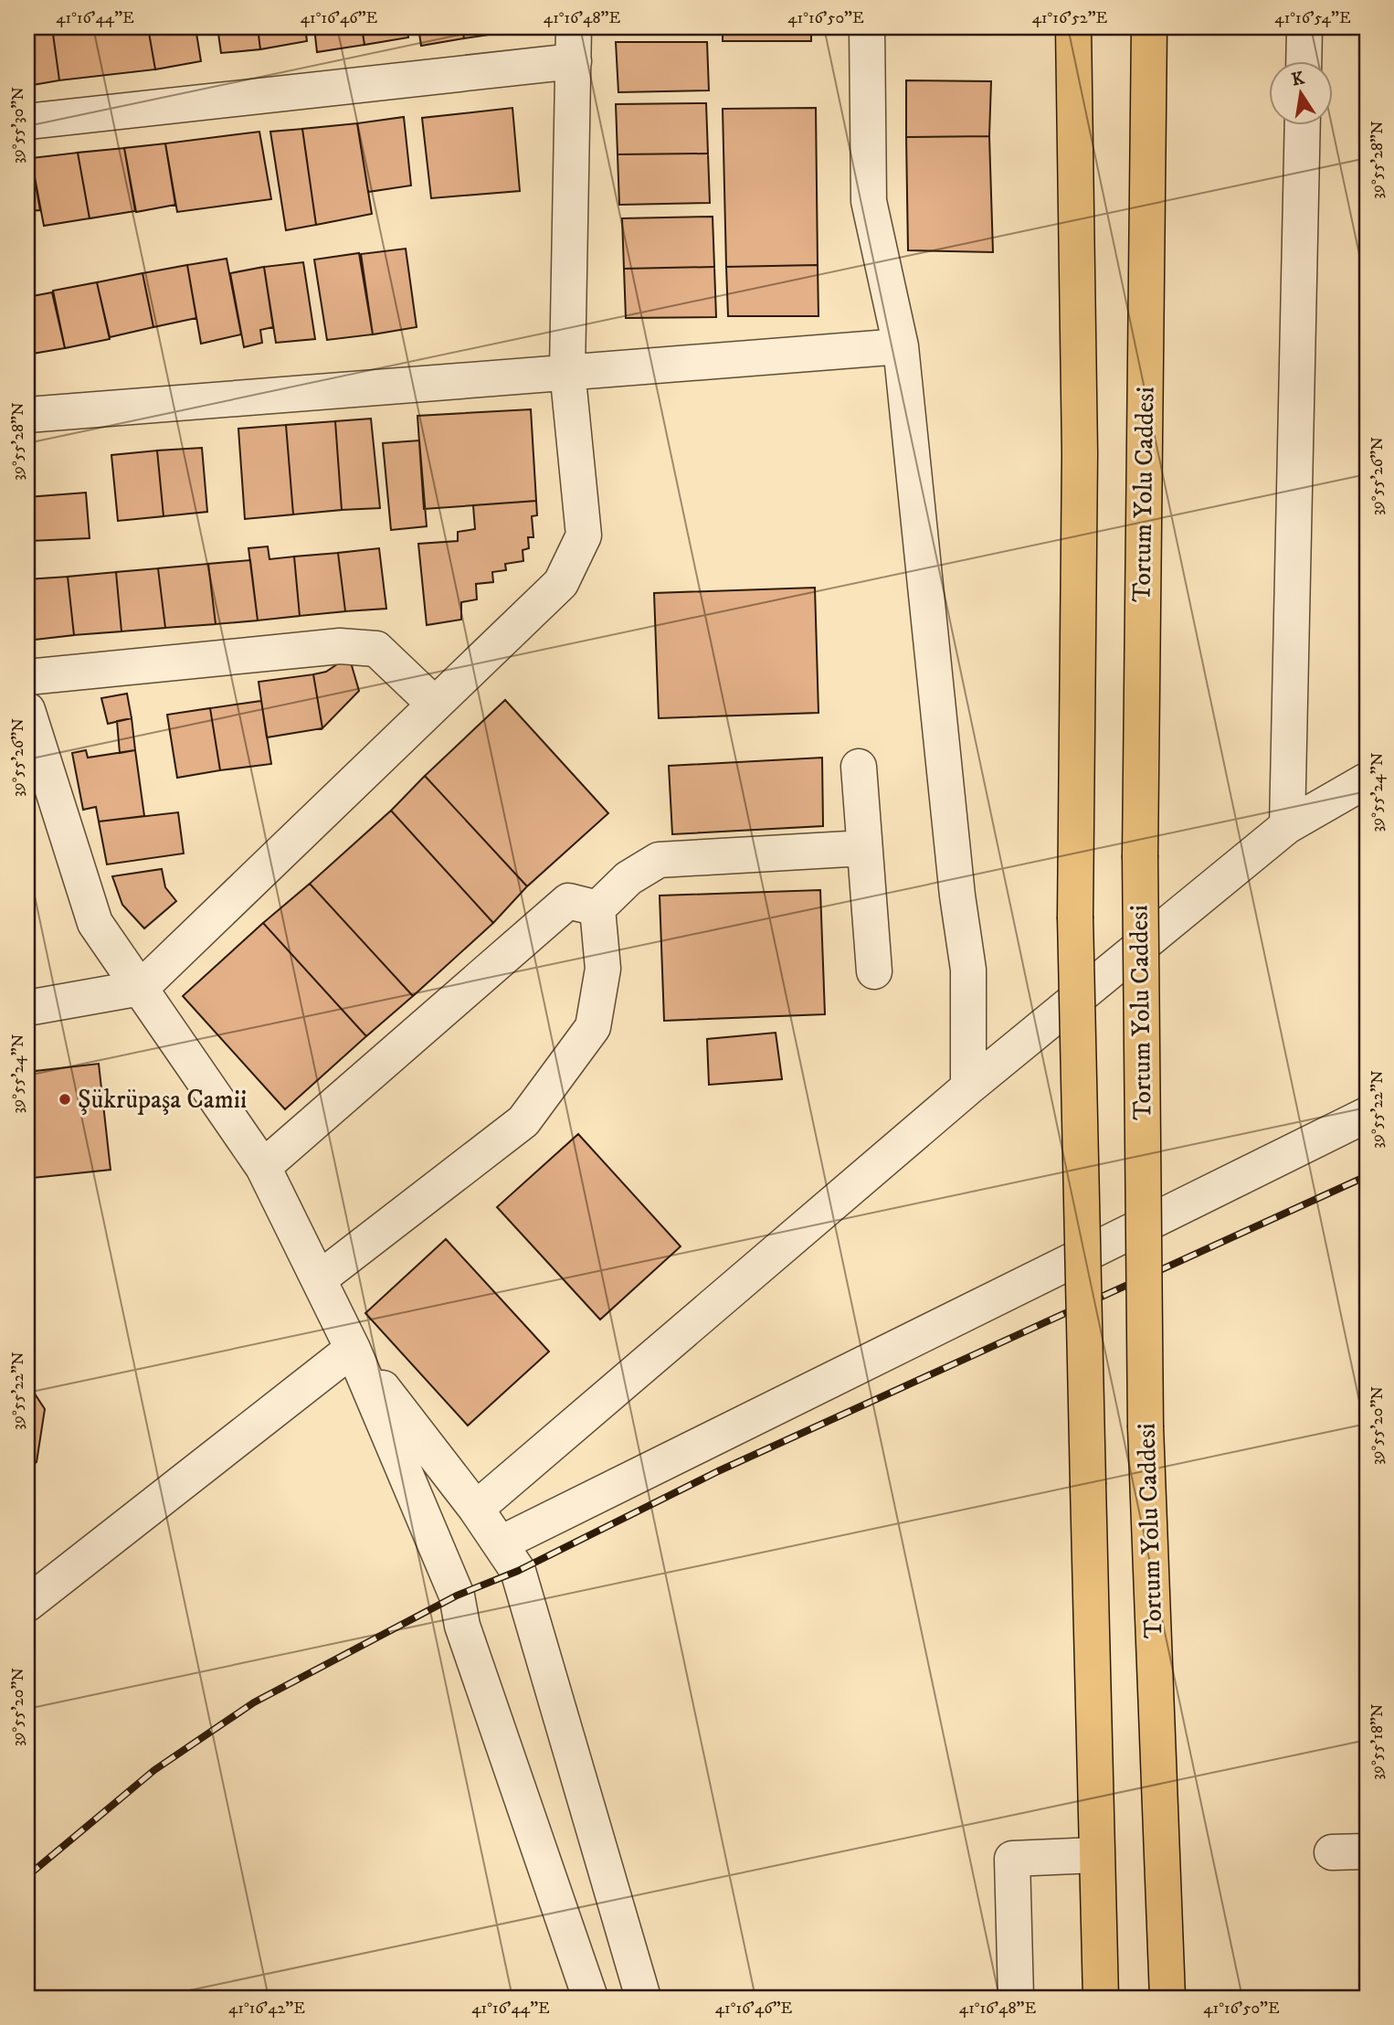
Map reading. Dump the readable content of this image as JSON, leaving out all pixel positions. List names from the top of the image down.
{
  "streets": {
    "highway": ["Tortum Yolu Caddesi"]
  },
  "places": ["Şükrüpaşa Camii"],
  "north": "top",
  "coordinates": [
    "41°16'44\"E",
    "41°16'46\"E",
    "41°16'48\"E",
    "41°16'50\"E",
    "41°16'52\"E",
    "41°16'54\"E",
    "39°55'30\"N",
    "39°55'28\"N",
    "39°55'26\"N",
    "39°55'24\"N",
    "39°55'22\"N",
    "39°55'20\"N",
    "39°55'18\"N",
    "41°16'42\"E"
  ]
}
